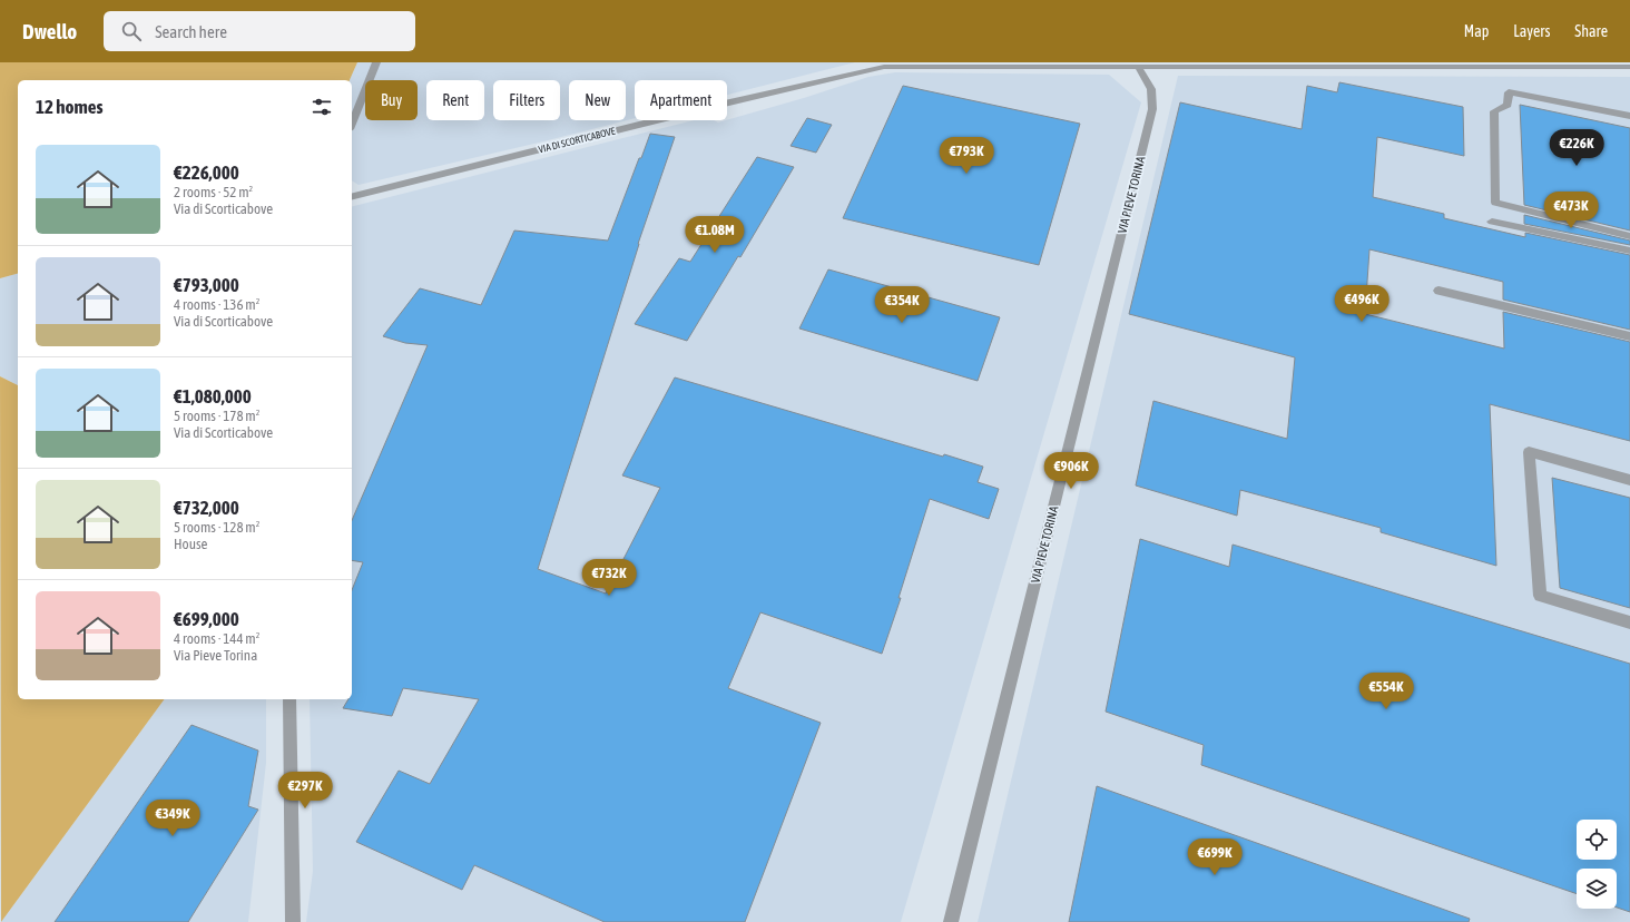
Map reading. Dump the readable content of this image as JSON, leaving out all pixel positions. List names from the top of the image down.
{
  "streets": {
    "street": ["VIA DI SCORTICABOVE", "VIA PIEVE TORINA"]
  },
  "crossings": [
    ["VIA DI SCORTICABOVE", "VIA PIEVE TORINA"]
  ],
  "page": {
    "header": "Dwello",
    "search": "Search here",
    "nav": ["Map", "Layers", "Share"],
    "chip": [
      "Buy",
      "Rent",
      "Filters",
      "New",
      "Apartment"
    ],
    "heading": "12 homes",
    "price": [
      "€226K",
      "€793K",
      "€473K",
      "€1.08M",
      "€496K",
      "€354K",
      "€906K",
      "€732K",
      "€554K",
      "€297K",
      "€349K",
      "€699K"
    ],
    "list": [
      {
        "name": "€226,000",
        "note": "2 rooms · 52 m² · Via di Scorticabove"
      },
      {
        "name": "€793,000",
        "note": "4 rooms · 136 m² · Via di Scorticabove"
      },
      {
        "name": "€1,080,000",
        "note": "5 rooms · 178 m² · Via di Scorticabove"
      },
      {
        "name": "€732,000",
        "note": "5 rooms · 128 m² · House"
      },
      {
        "name": "€699,000",
        "note": "4 rooms · 144 m² · Via Pieve Torina"
      }
    ]
  }
}
